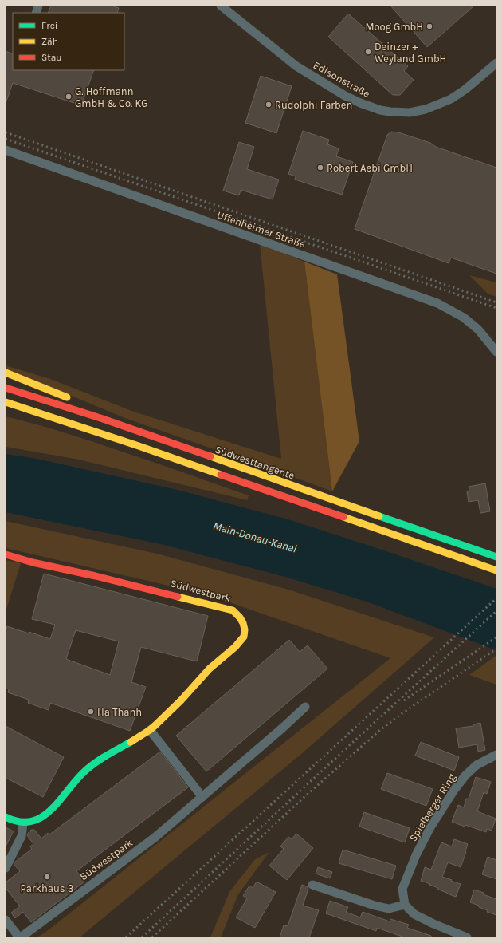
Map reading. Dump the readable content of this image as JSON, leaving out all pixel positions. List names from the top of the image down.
{
  "streets": {
    "main road": ["Südwesttangente", "Südwestpark"],
    "street": ["Edisonstraße", "Uffenheimer Straße", "Spielberger Ring"]
  },
  "water": ["Main-Donau-Kanal"],
  "places": [
    "Moog GmbH",
    "Deinzer + Weyland GmbH",
    "G. Hoffmann GmbH & Co. KG",
    "Rudolphi Farben",
    "Robert Aebi GmbH",
    "Ha Thanh",
    "Parkhaus 3"
  ],
  "legend": ["Frei", "Zäh", "Stau"]
}
